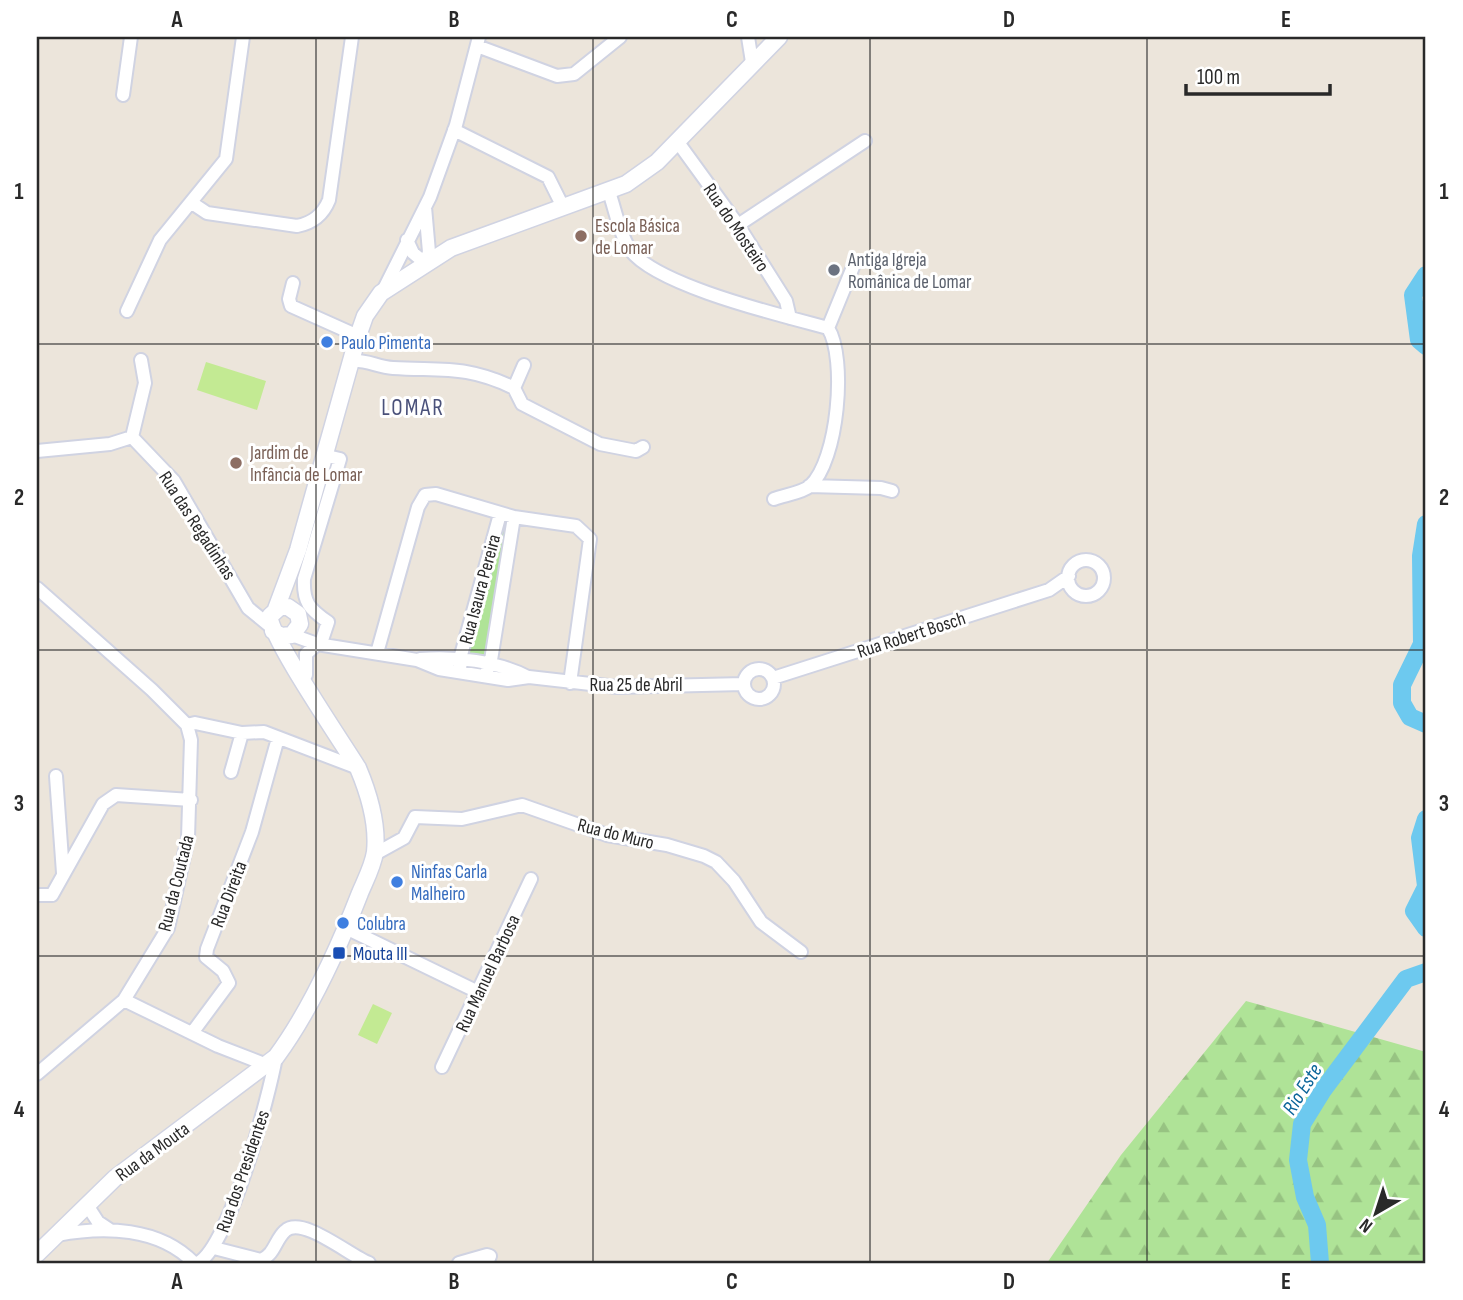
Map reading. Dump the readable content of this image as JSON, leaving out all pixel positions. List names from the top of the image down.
{
  "streets": {
    "main road": ["Rua da Mouta"],
    "street": [
      "Rua do Mosteiro",
      "Rua das Regadinhas",
      "Rua Isaura Pereira",
      "Rua Robert Bosch",
      "Rua 25 de Abril",
      "Rua do Muro",
      "Rua da Coutada",
      "Rua Direita",
      "Rua Manuel Barbosa",
      "Rua dos Presidentes"
    ]
  },
  "crossings": [
    ["Rua Isaura Pereira", "Rua 25 de Abril"],
    ["Rua Robert Bosch", "Rua 25 de Abril"],
    ["Rua do Muro", "Rua da Mouta"],
    ["Rua da Mouta", "Rua dos Presidentes"]
  ],
  "districts": ["LOMAR"],
  "water": ["Rio Este"],
  "places": {
    "other": [
      "Escola Básica de Lomar",
      "Antiga Igreja Românica de Lomar",
      "Paulo Pimenta",
      "Jardim de Infância de Lomar",
      "Ninfas Carla Malheiro",
      "Colubra"
    ],
    "transit": ["Mouta III"]
  },
  "scale_bar": "100 m",
  "north": "bottom left",
  "grid": {
    "columns": [
      "A",
      "B",
      "C",
      "D",
      "E"
    ],
    "rows": [
      "1",
      "2",
      "3",
      "4"
    ]
  }
}
